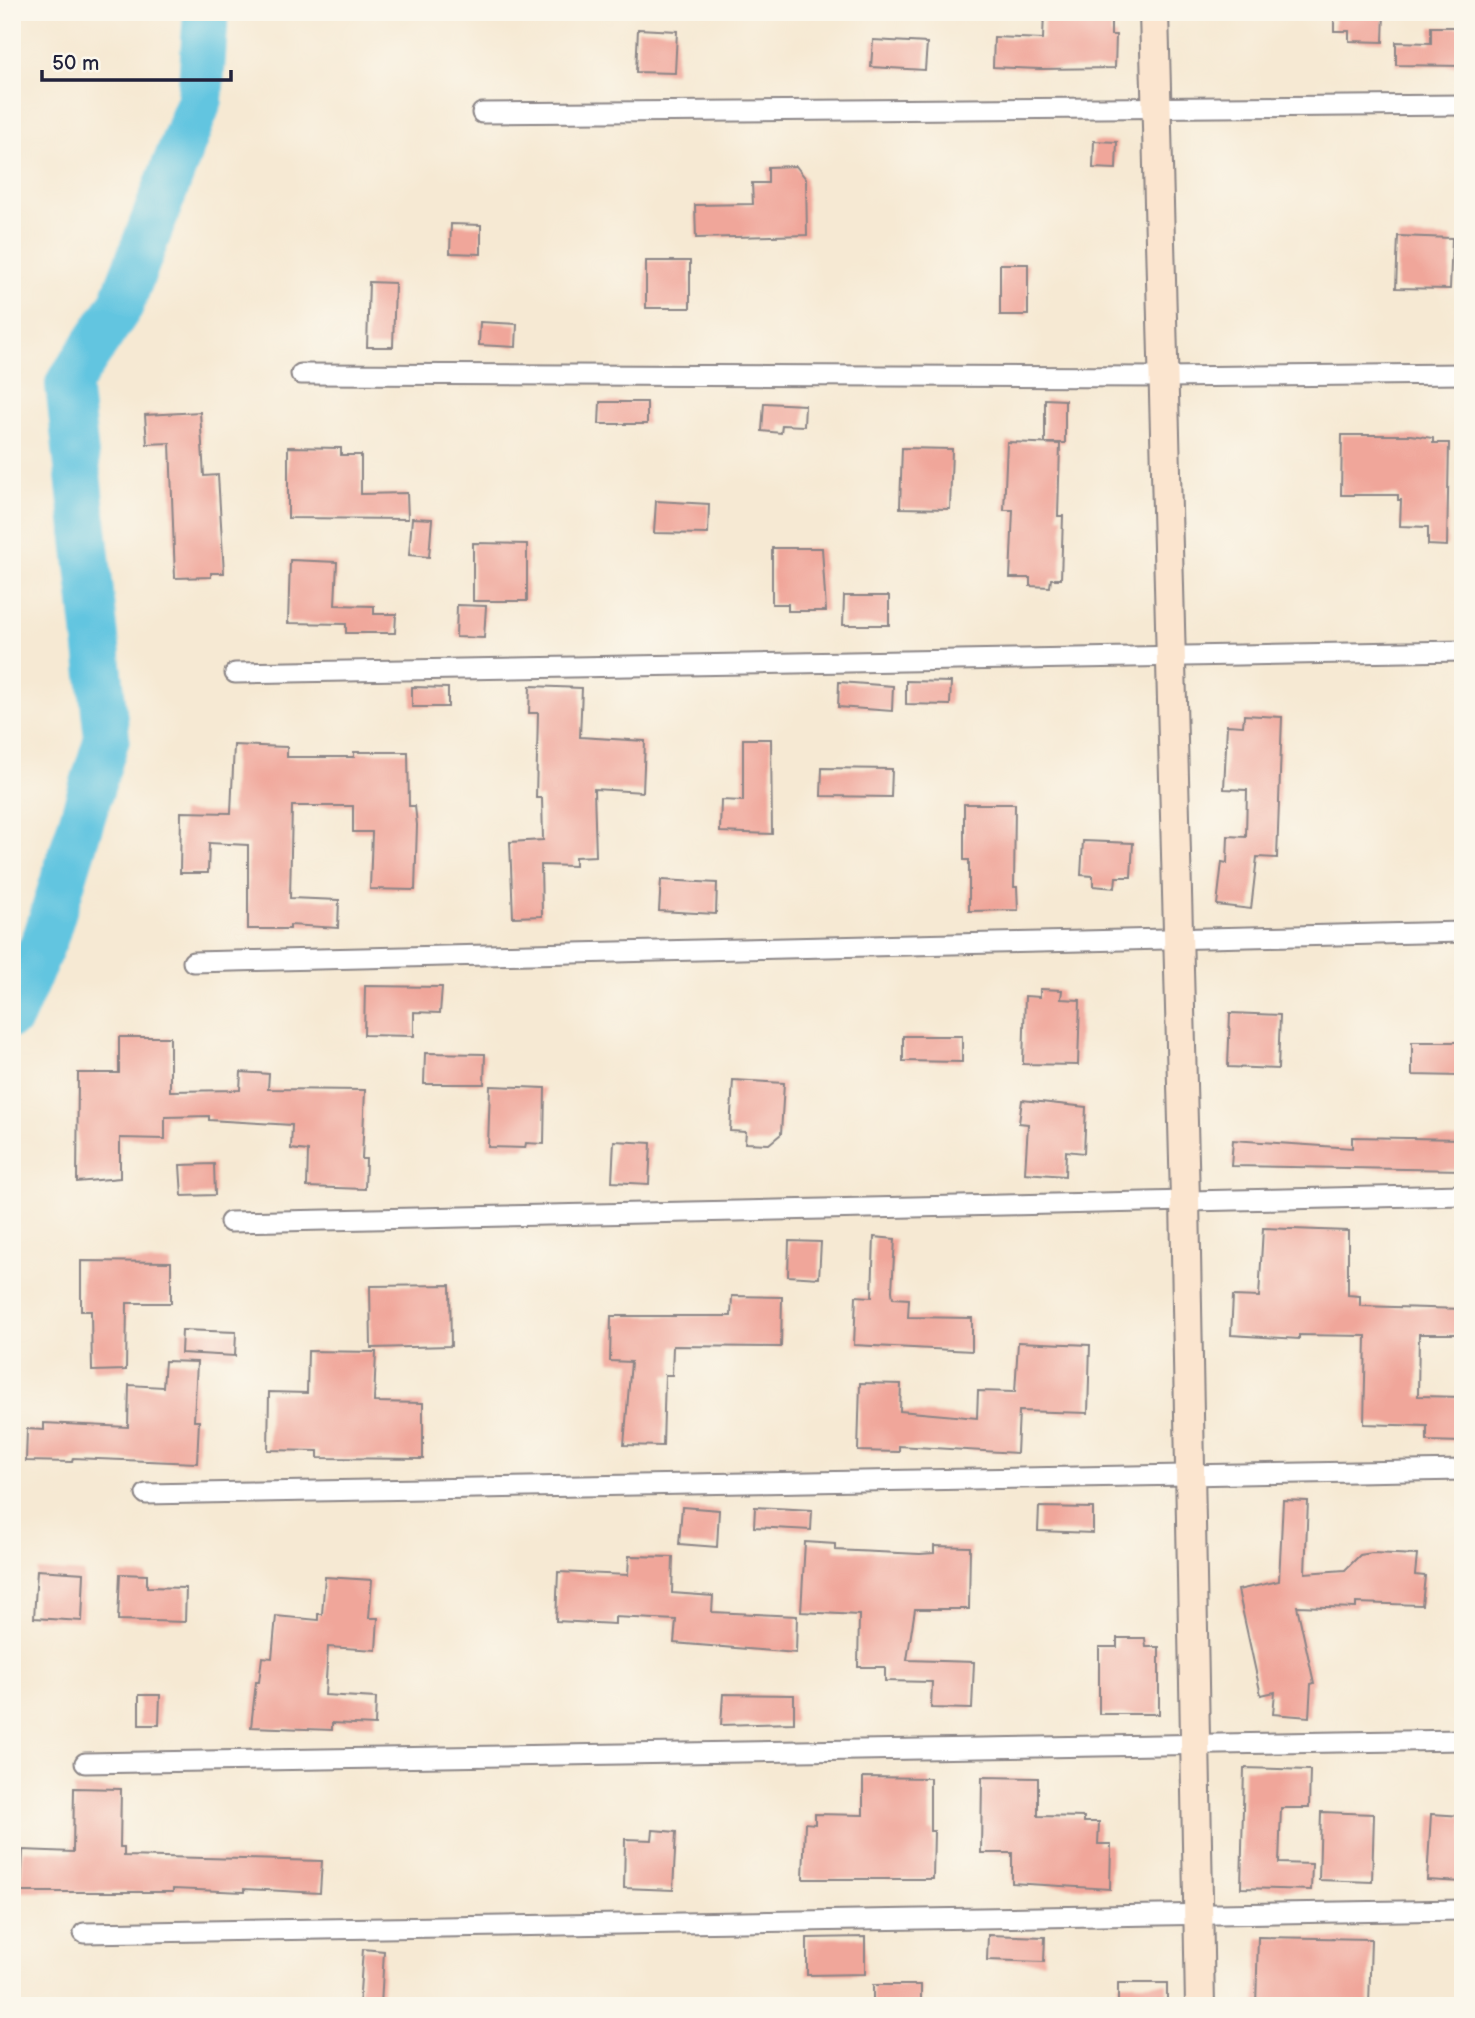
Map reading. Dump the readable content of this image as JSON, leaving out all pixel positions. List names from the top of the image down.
{
  "scale_bar": "50 m"
}
